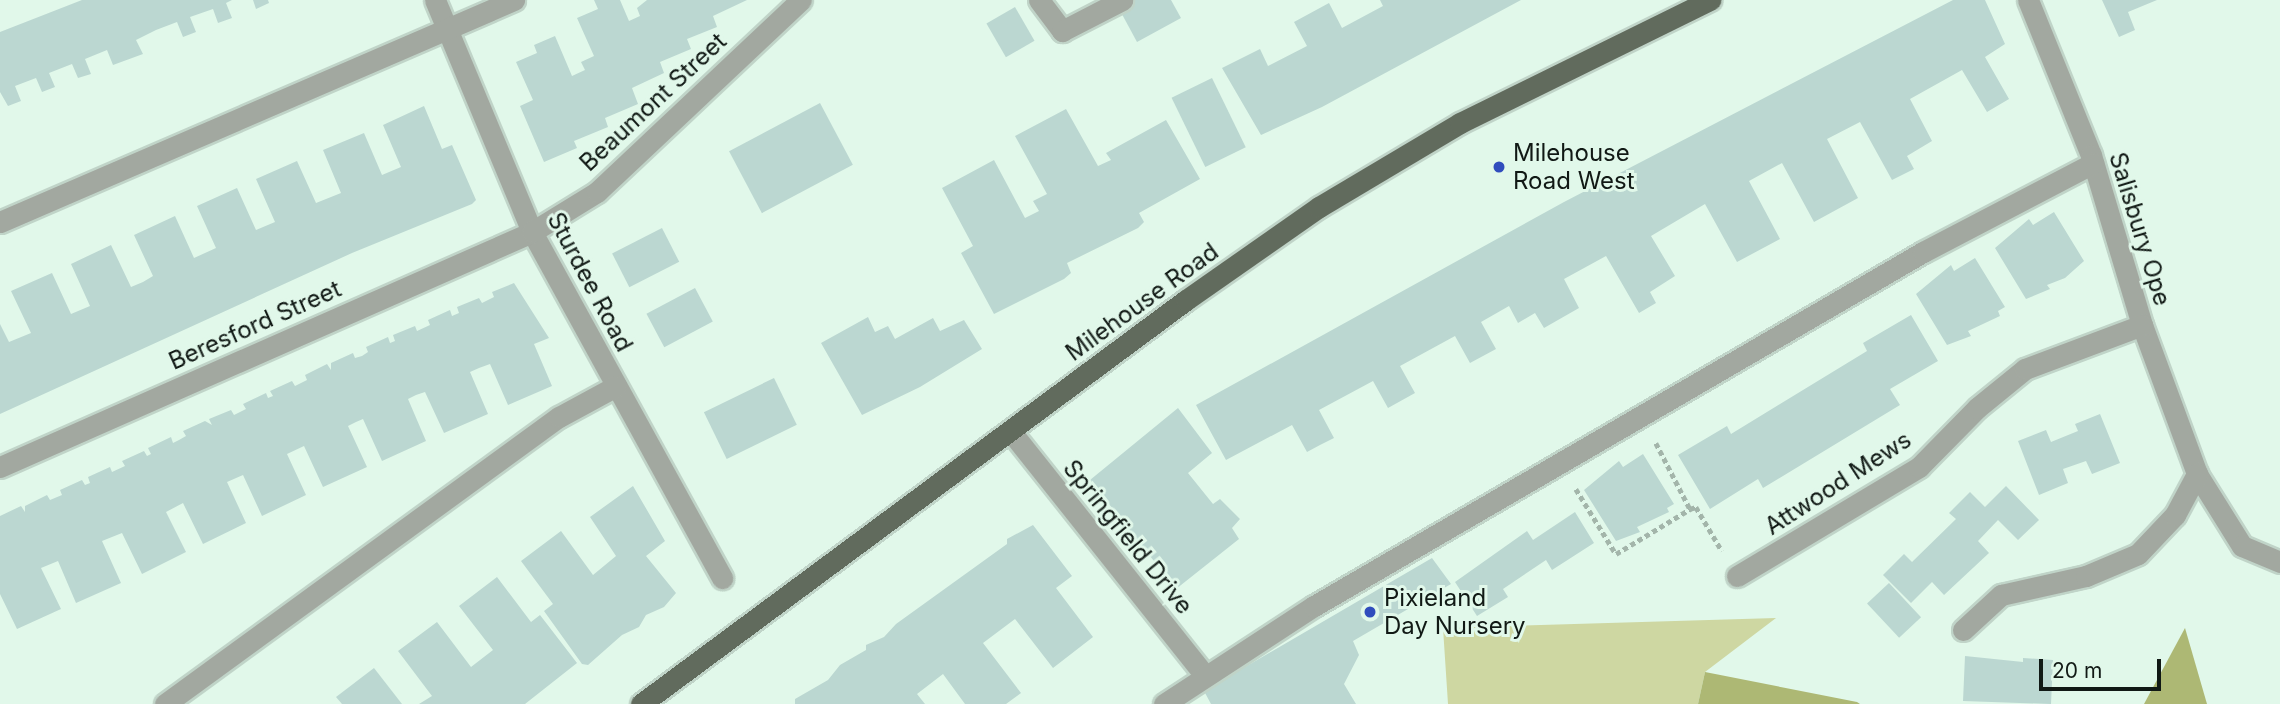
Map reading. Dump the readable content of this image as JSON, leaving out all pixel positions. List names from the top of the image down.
{
  "streets": {
    "main road": ["Milehouse Road"],
    "street": [
      "Beaumont Street",
      "Salisbury Ope",
      "Sturdee Road",
      "Beresford Street",
      "Attwood Mews",
      "Springfield Drive"
    ]
  },
  "crossings": [
    ["Beaumont Street", "Sturdee Road"],
    ["Beaumont Street", "Beresford Street"],
    ["Salisbury Ope", "Attwood Mews"],
    ["Sturdee Road", "Beresford Street"],
    ["Milehouse Road", "Springfield Drive"]
  ],
  "places": ["Milehouse Road West", "Pixieland Day Nursery"],
  "scale_bar": "20 m"
}
